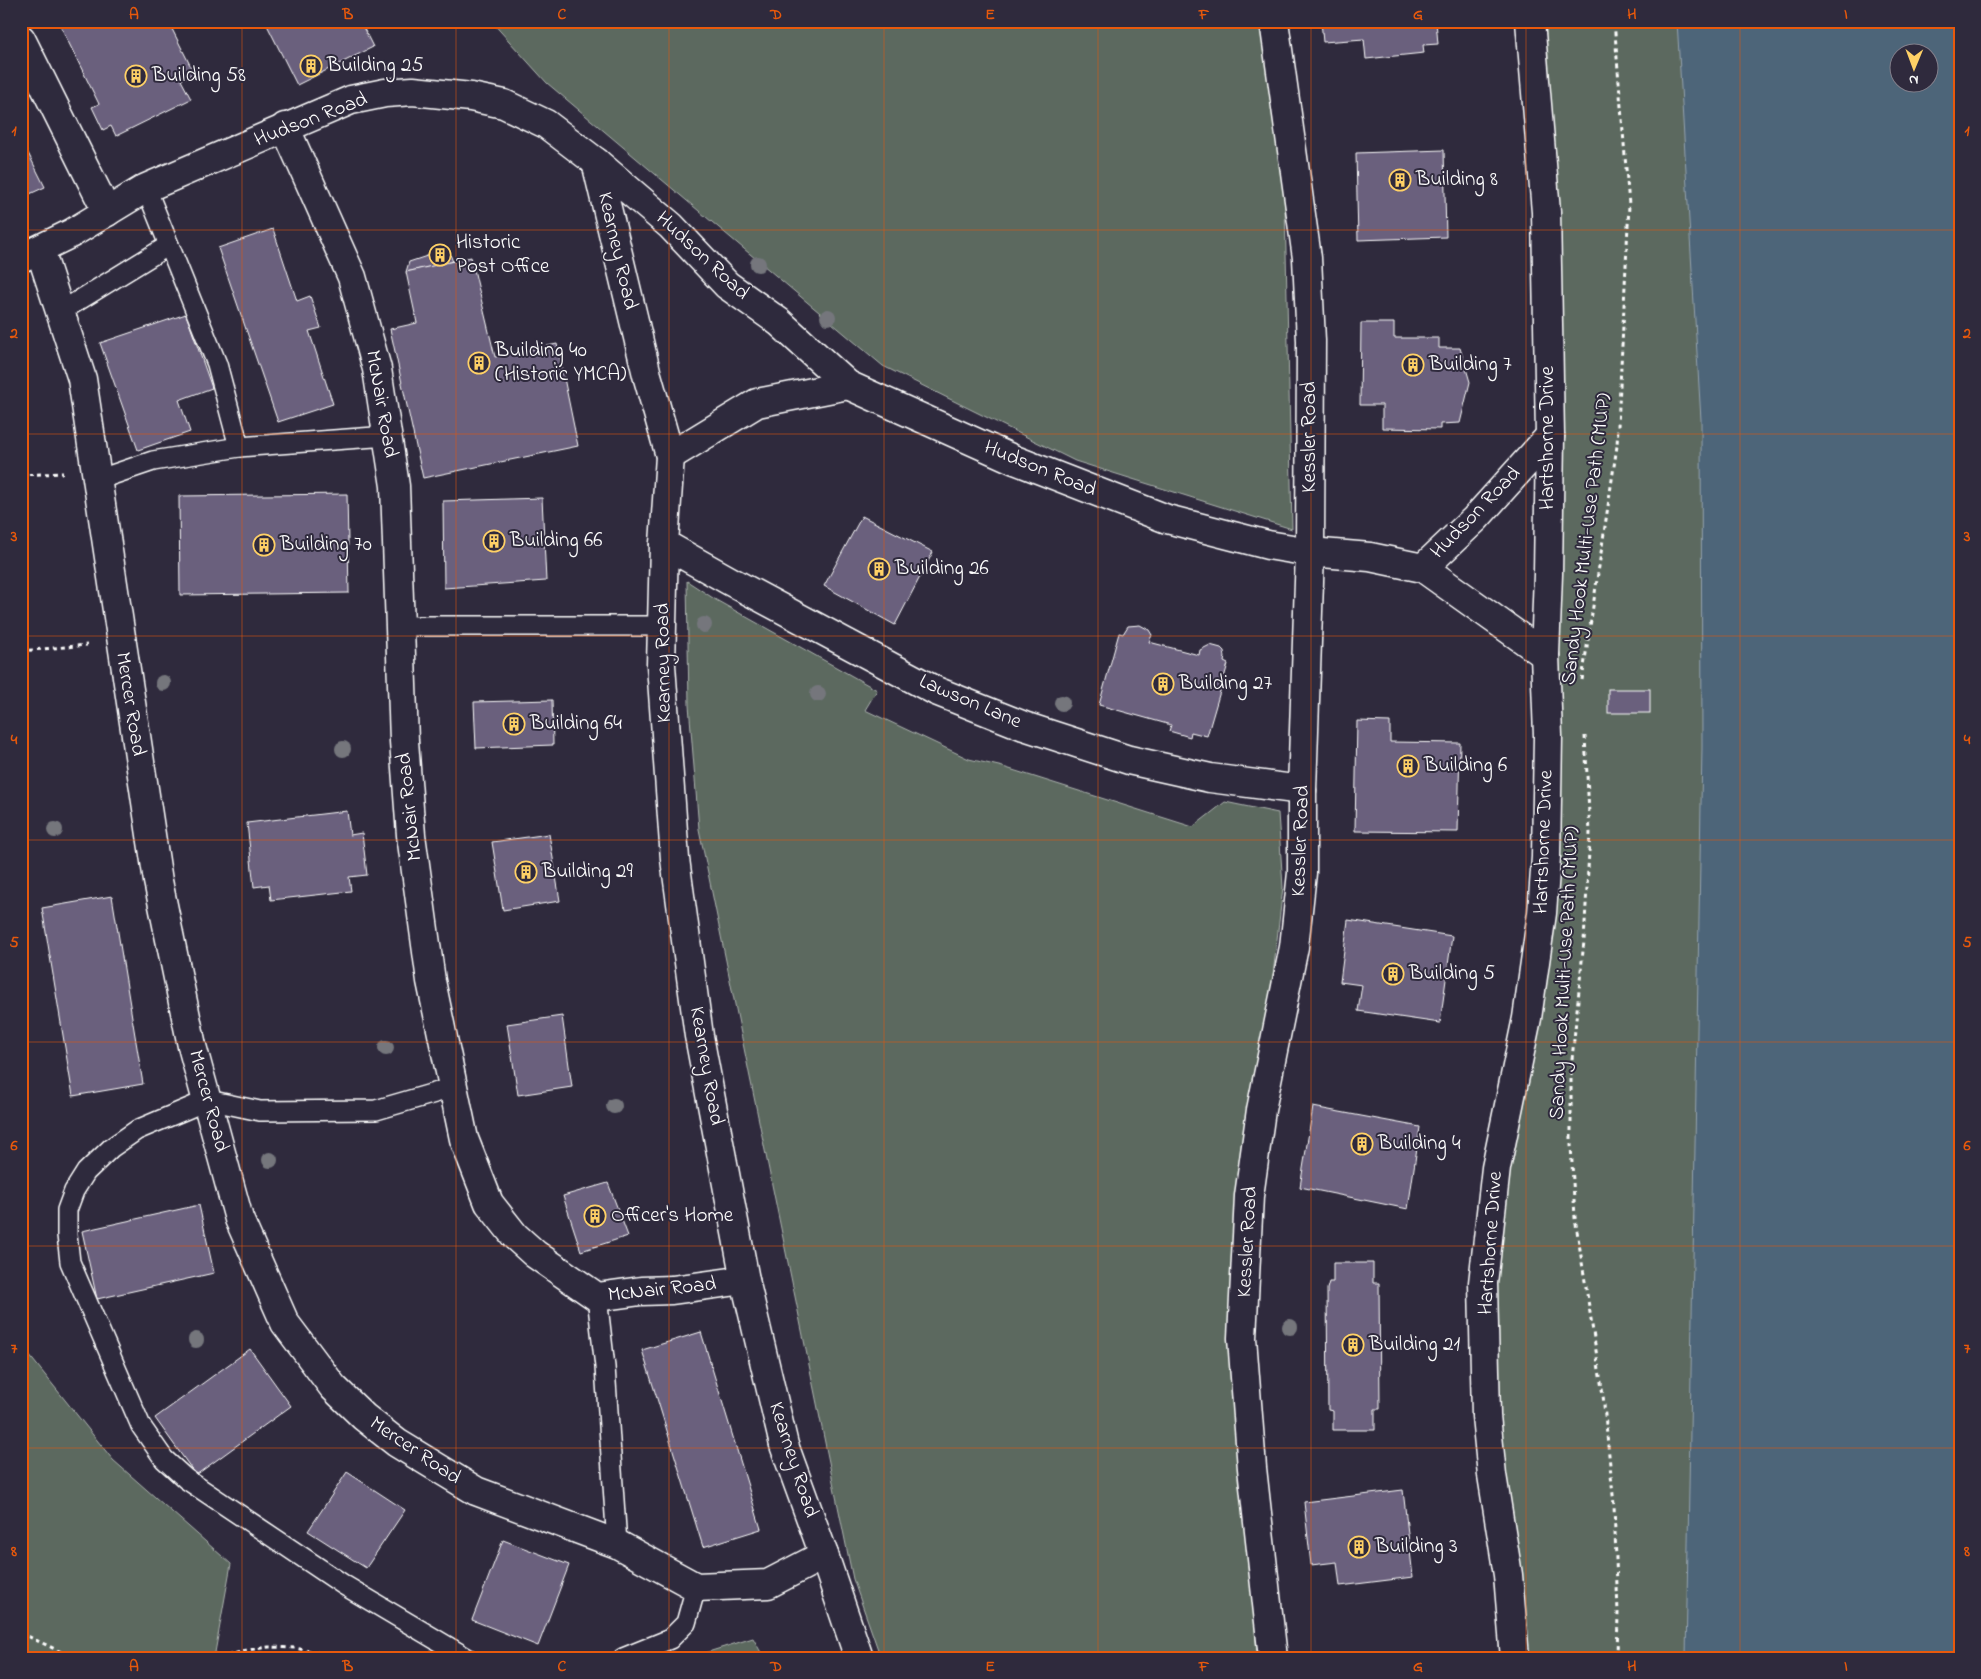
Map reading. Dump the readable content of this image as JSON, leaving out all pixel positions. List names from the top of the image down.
{
  "streets": {
    "street": [
      "Hudson Road",
      "Kearney Road",
      "McNair Road",
      "Kessler Road",
      "Hartshorne Drive",
      "Lawson Lane",
      "Mercer Road"
    ],
    "path": ["Sandy Hook Multi-Use Path (MUP)"]
  },
  "crossings": [
    ["Hudson Road", "Kearney Road"],
    ["Hudson Road", "McNair Road"],
    ["Hudson Road", "Kessler Road"],
    ["Hudson Road", "Hartshorne Drive"],
    ["Hudson Road", "Mercer Road"],
    ["Kearney Road", "McNair Road"],
    ["Kearney Road", "Lawson Lane"],
    ["Kessler Road", "Lawson Lane"]
  ],
  "places": {
    "building": [
      "Building 25",
      "Building 58",
      "Building 8",
      "Historic Post Office",
      "Building 40 (Historic YMCA)",
      "Building 7",
      "Building 66",
      "Building 70",
      "Building 26",
      "Building 27",
      "Building 64",
      "Building 6",
      "Building 29",
      "Building 5",
      "Building 4",
      "Officer's Home",
      "Building 21",
      "Building 3"
    ]
  },
  "north": "bottom",
  "grid": {
    "columns": [
      "A",
      "B",
      "C",
      "D",
      "E",
      "F",
      "G",
      "H",
      "I"
    ],
    "rows": [
      "1",
      "2",
      "3",
      "4",
      "5",
      "6",
      "7",
      "8"
    ]
  }
}
